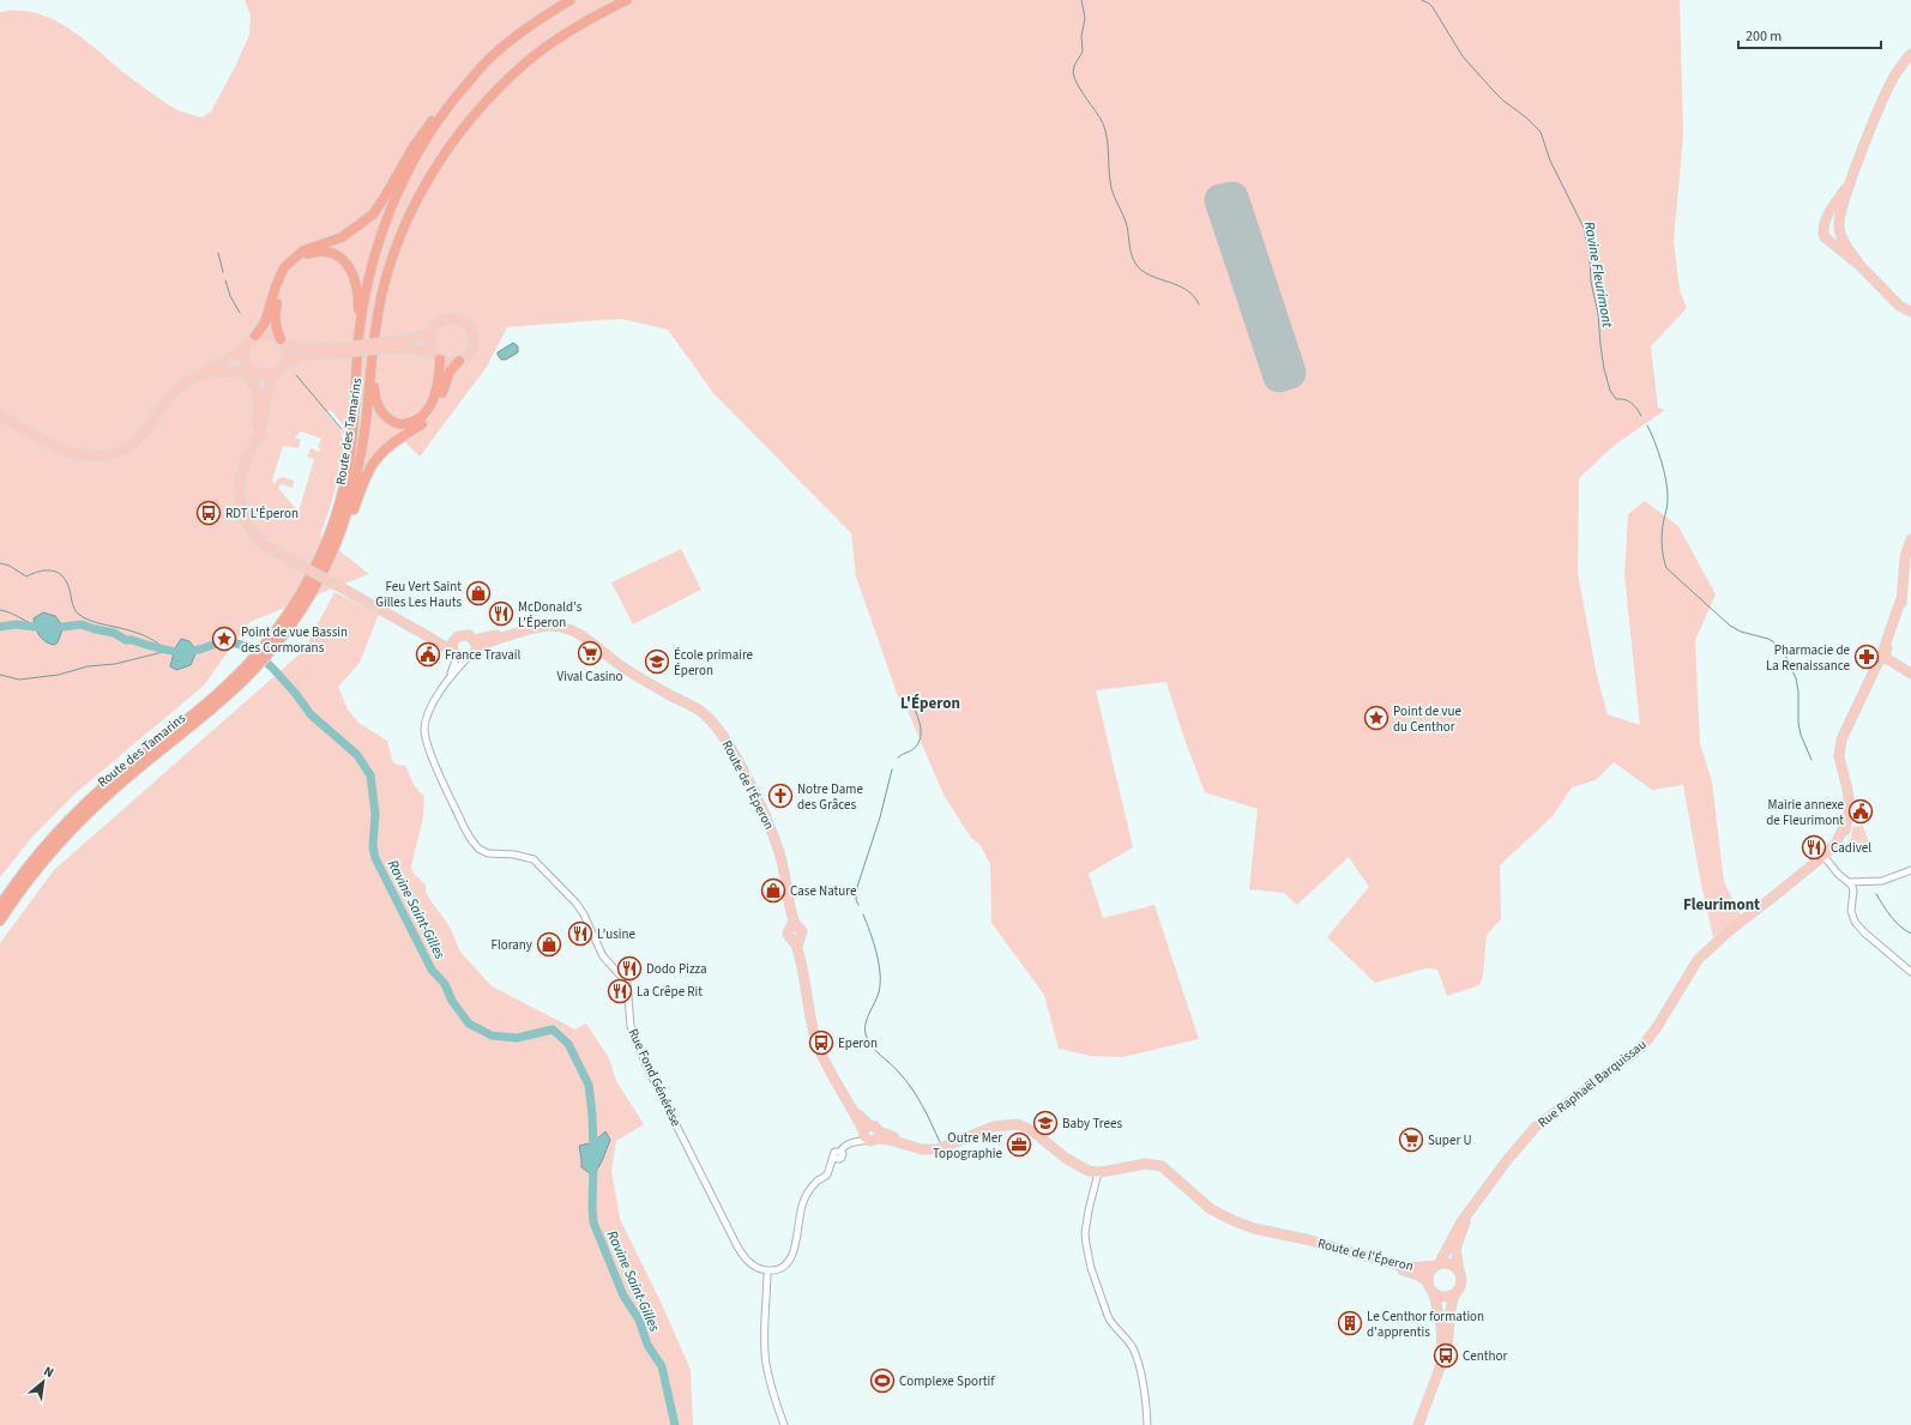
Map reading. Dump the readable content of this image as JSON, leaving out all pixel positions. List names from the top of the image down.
{
  "streets": {
    "highway": ["Route des Tamarins"],
    "main road": ["Route de l'Éperon", "Rue Raphaël Barquissau"],
    "street": ["Rue Fond Générèse"]
  },
  "crossings": [
    ["Route de l'Éperon", "Rue Fond Générèse"],
    ["Route de l'Éperon", "Rue Raphaël Barquissau"]
  ],
  "districts": ["L'Éperon", "Fleurimont"],
  "water": ["Ravine Fleurimont", "Ravine Saint-Gilles"],
  "places": {
    "bus stop": ["RDT L'Éperon", "Eperon", "Centhor"],
    "shop": ["Feu Vert Saint Gilles Les Hauts", "Case Nature", "Florany"],
    "restaurant": [
      "McDonald's L'Éperon",
      "Cadivel",
      "L’usine",
      "Dodo Pizza",
      "La Crêpe Rit"
    ],
    "place": ["Point de vue Bassin des Cormorans", "Point de vue du Centhor"],
    "supermarket": ["Vival Casino", "Super U"],
    "public building": ["France Travail", "Mairie annexe de Fleurimont"],
    "pharmacy": ["Pharmacie de La Renaissance"],
    "school or university": ["École primaire Éperon", "Baby Trees"],
    "church": ["Notre Dame des Grâces"],
    "office": ["Outre Mer Topographie"],
    "building": ["Le Centhor formation d'apprentis"],
    "sports": ["Complexe Sportif"]
  },
  "scale_bar": "200 m",
  "north": "top right"
}
